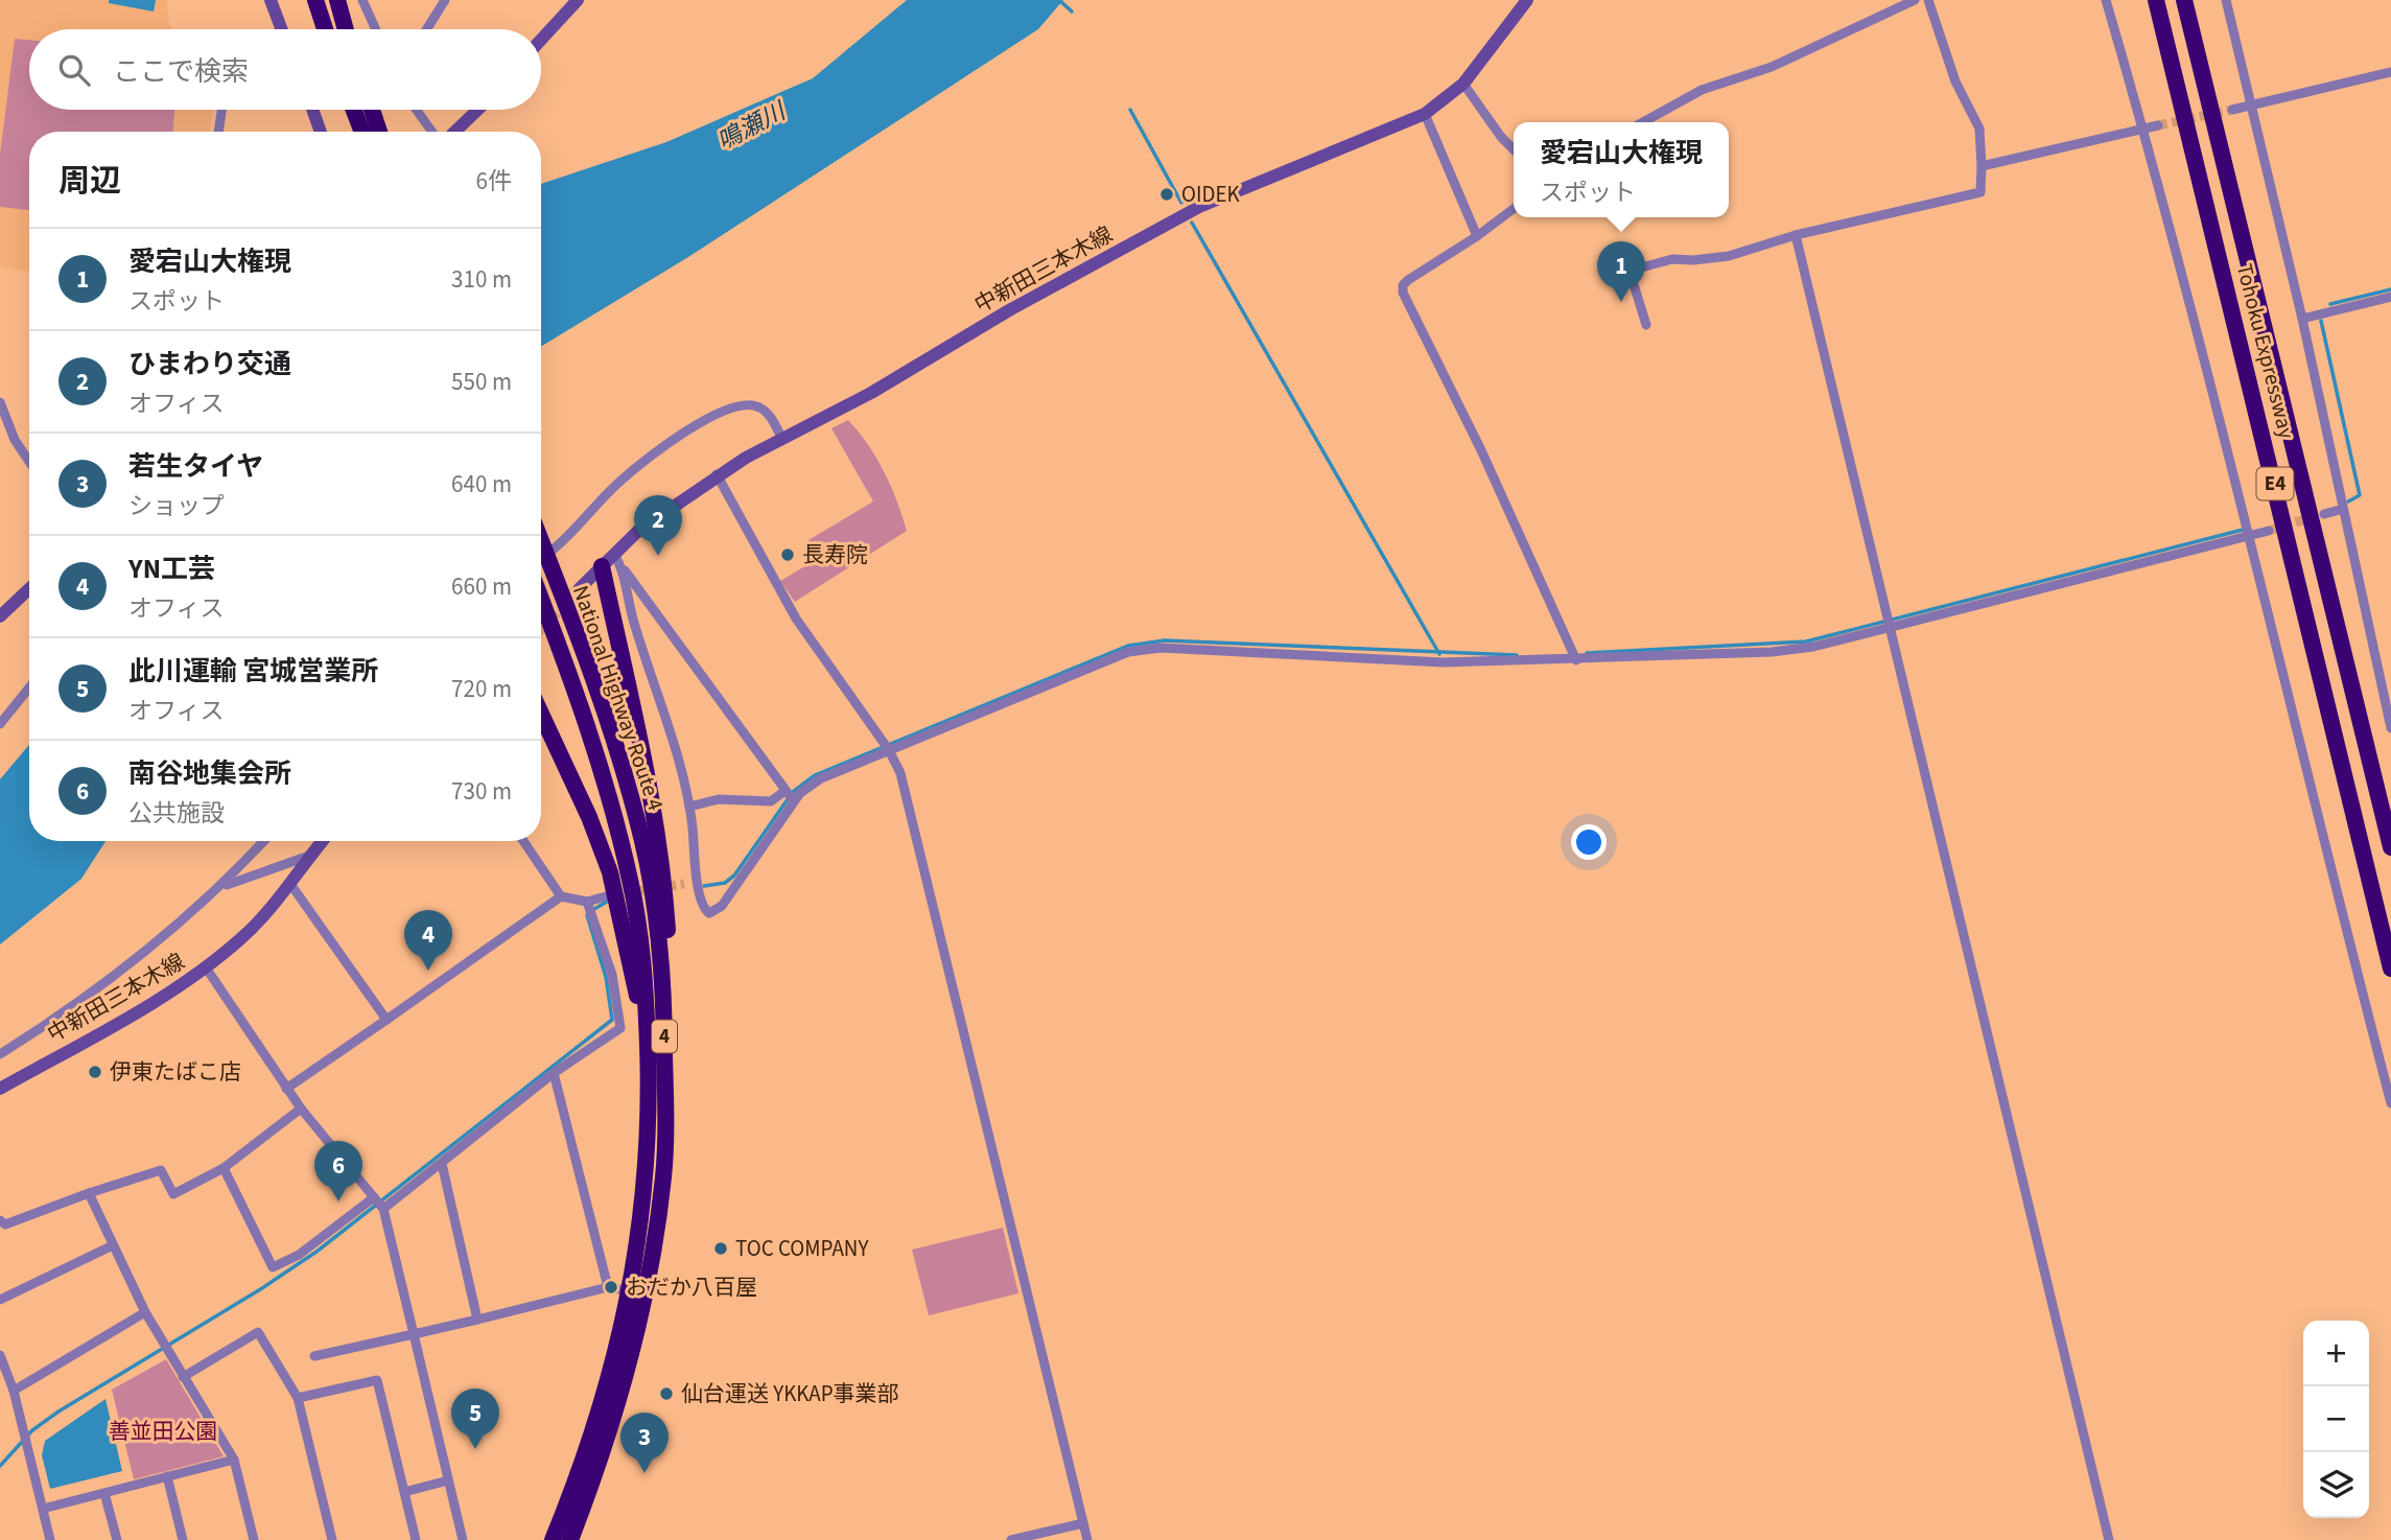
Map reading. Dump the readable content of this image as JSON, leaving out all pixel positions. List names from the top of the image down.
{
  "streets": {
    "highway": [
      "Tohoku Expressway",
      "E4",
      "National Highway Route 4",
      "4"
    ],
    "main road": ["中新田三本木線"]
  },
  "water": ["鳴瀬川"],
  "parks": ["善並田公園"],
  "places": [
    "OIDEK",
    "長寿院",
    "伊東たばこ店",
    "TOC COMPANY",
    "おだか八百屋",
    "仙台運送 YKKAP事業部"
  ],
  "page": {
    "search": "ここで検索",
    "popup": ["愛宕山大権現", "スポット"],
    "heading": ["周辺", "6件"],
    "list": [
      {
        "mark": "1",
        "name": "愛宕山大権現",
        "note": "スポット",
        "value": "310 m"
      },
      {
        "mark": "2",
        "name": "ひまわり交通",
        "note": "オフィス",
        "value": "550 m"
      },
      {
        "mark": "3",
        "name": "若生タイヤ",
        "note": "ショップ",
        "value": "640 m"
      },
      {
        "mark": "4",
        "name": "YN工芸",
        "note": "オフィス",
        "value": "660 m"
      },
      {
        "mark": "5",
        "name": "此川運輸 宮城営業所",
        "note": "オフィス",
        "value": "720 m"
      },
      {
        "mark": "6",
        "name": "南谷地集会所",
        "note": "公共施設",
        "value": "730 m"
      }
    ],
    "pins": [
      "1",
      "2",
      "4",
      "6",
      "5",
      "3"
    ],
    "map_buttons": ["+", "−"]
  }
}
